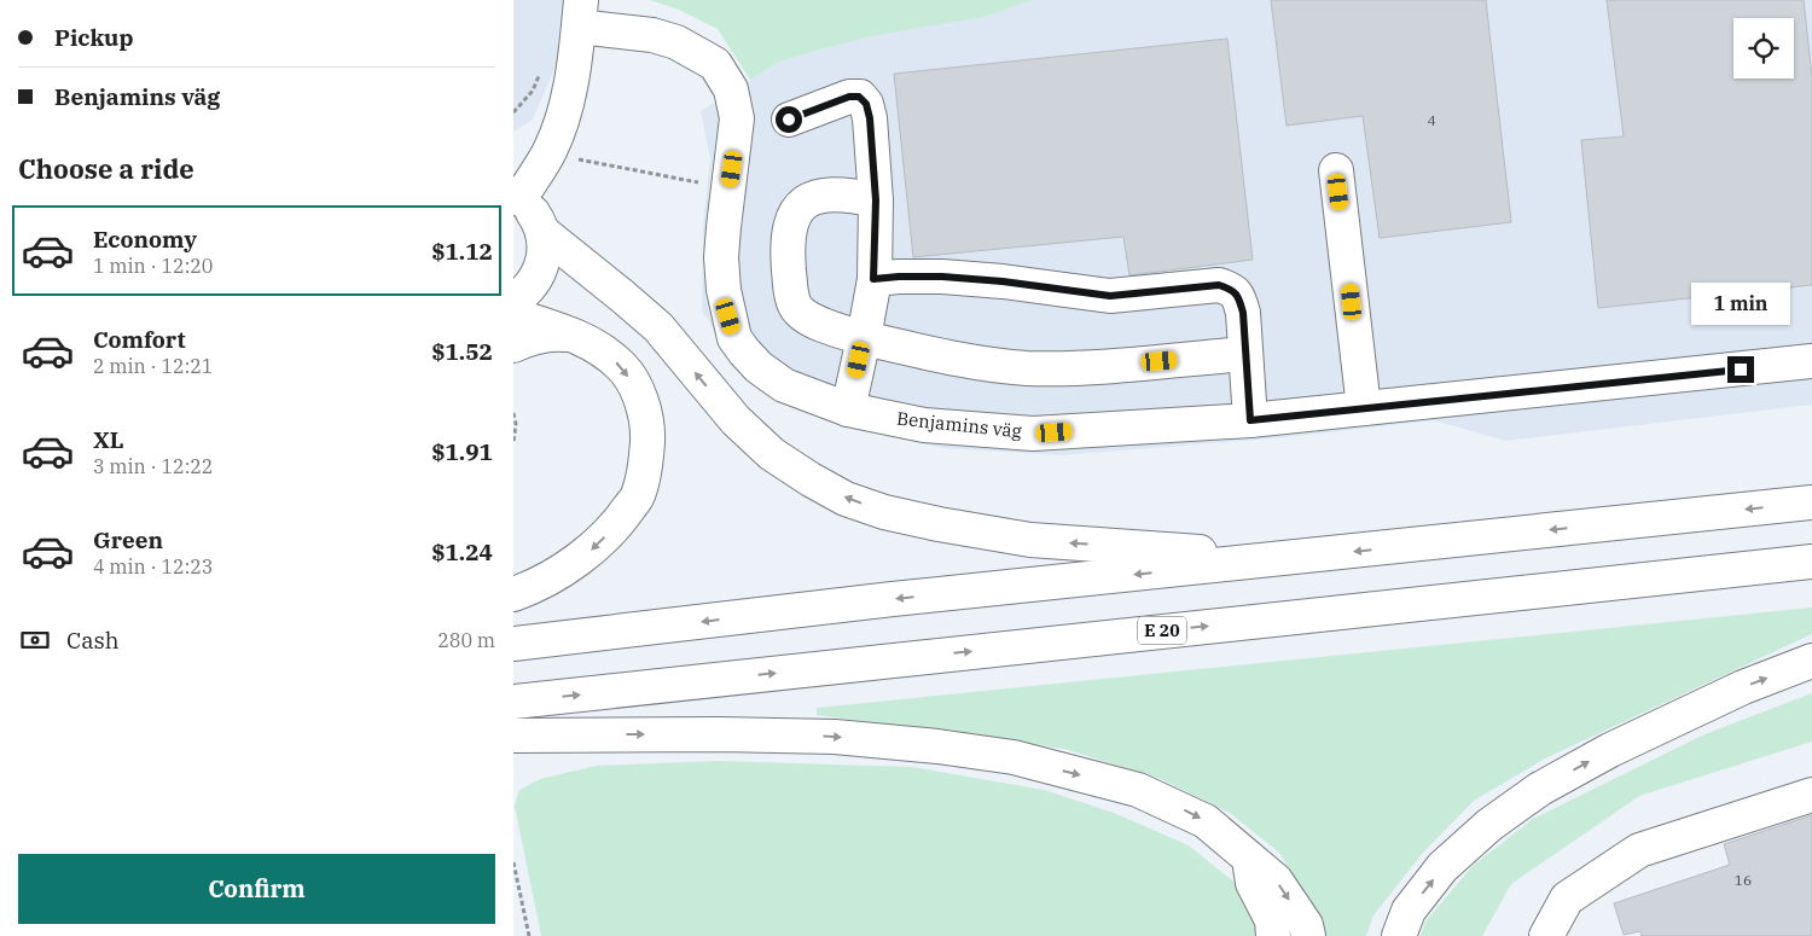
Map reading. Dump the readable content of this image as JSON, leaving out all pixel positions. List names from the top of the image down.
{
  "streets": {
    "main road": ["Benjamins väg", "E 20"]
  },
  "house_numbers": ["4", "16"],
  "page": {
    "banner": ["Pickup", "Benjamins väg"],
    "heading": "Choose a ride",
    "list": [
      {
        "name": "Economy",
        "note": "1 min · 12:20",
        "value": "$1.12"
      },
      {
        "name": "Comfort",
        "note": "2 min · 12:21",
        "value": "$1.52"
      },
      {
        "name": "XL",
        "note": "3 min · 12:22",
        "value": "$1.91"
      },
      {
        "name": "Green",
        "note": "4 min · 12:23",
        "value": "$1.24"
      }
    ],
    "bubble": "1 min",
    "pay": ["Cash", "280 m"],
    "buttons": "Confirm"
  }
}
